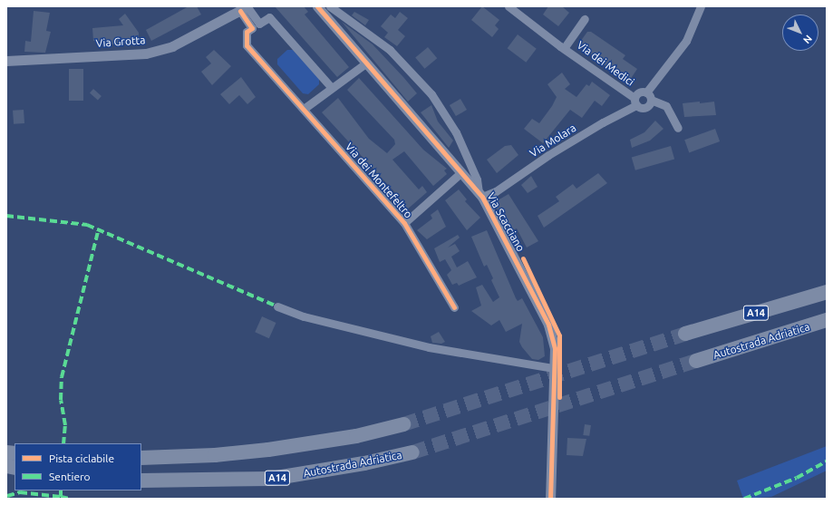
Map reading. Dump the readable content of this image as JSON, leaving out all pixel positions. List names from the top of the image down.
{
  "streets": {
    "highway": ["A14", "Autostrada Adriatica"],
    "street": [
      "Via Grotta",
      "Via dei Medici",
      "Via Molara",
      "Via dei Montefeltro",
      "Via Scacciano"
    ]
  },
  "crossings": [
    ["Via Grotta", "Via dei Montefeltro"],
    ["Via dei Medici", "Via Molara"],
    ["Via Molara", "Via Scacciano"],
    ["Via dei Montefeltro", "Via Scacciano"]
  ],
  "legend": ["Pista ciclabile", "Sentiero"],
  "north": "bottom right"
}
